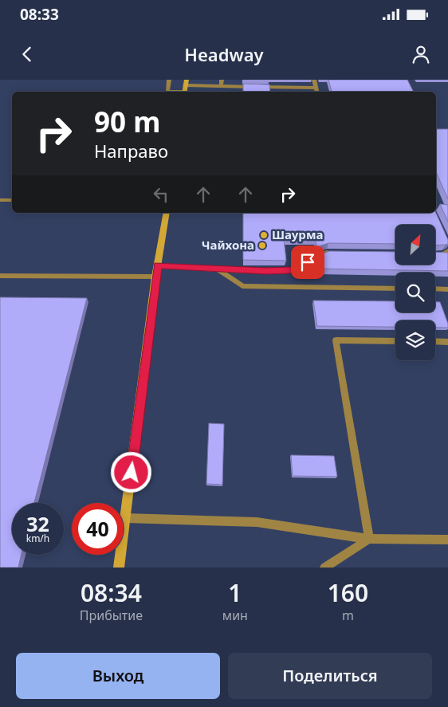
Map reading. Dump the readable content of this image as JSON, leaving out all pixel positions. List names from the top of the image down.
{
  "places": ["Шаурма", "Чайхона"],
  "north": "top right",
  "page": {
    "status": "08:33",
    "header": "Headway",
    "turn": ["90 m", "Направо"],
    "speed": "32 km/h",
    "limit": "40",
    "eta": [
      "08:34",
      "Прибытие",
      "1",
      "мин",
      "160",
      "m"
    ],
    "buttons": ["Выход", "Поделиться"]
  }
}
